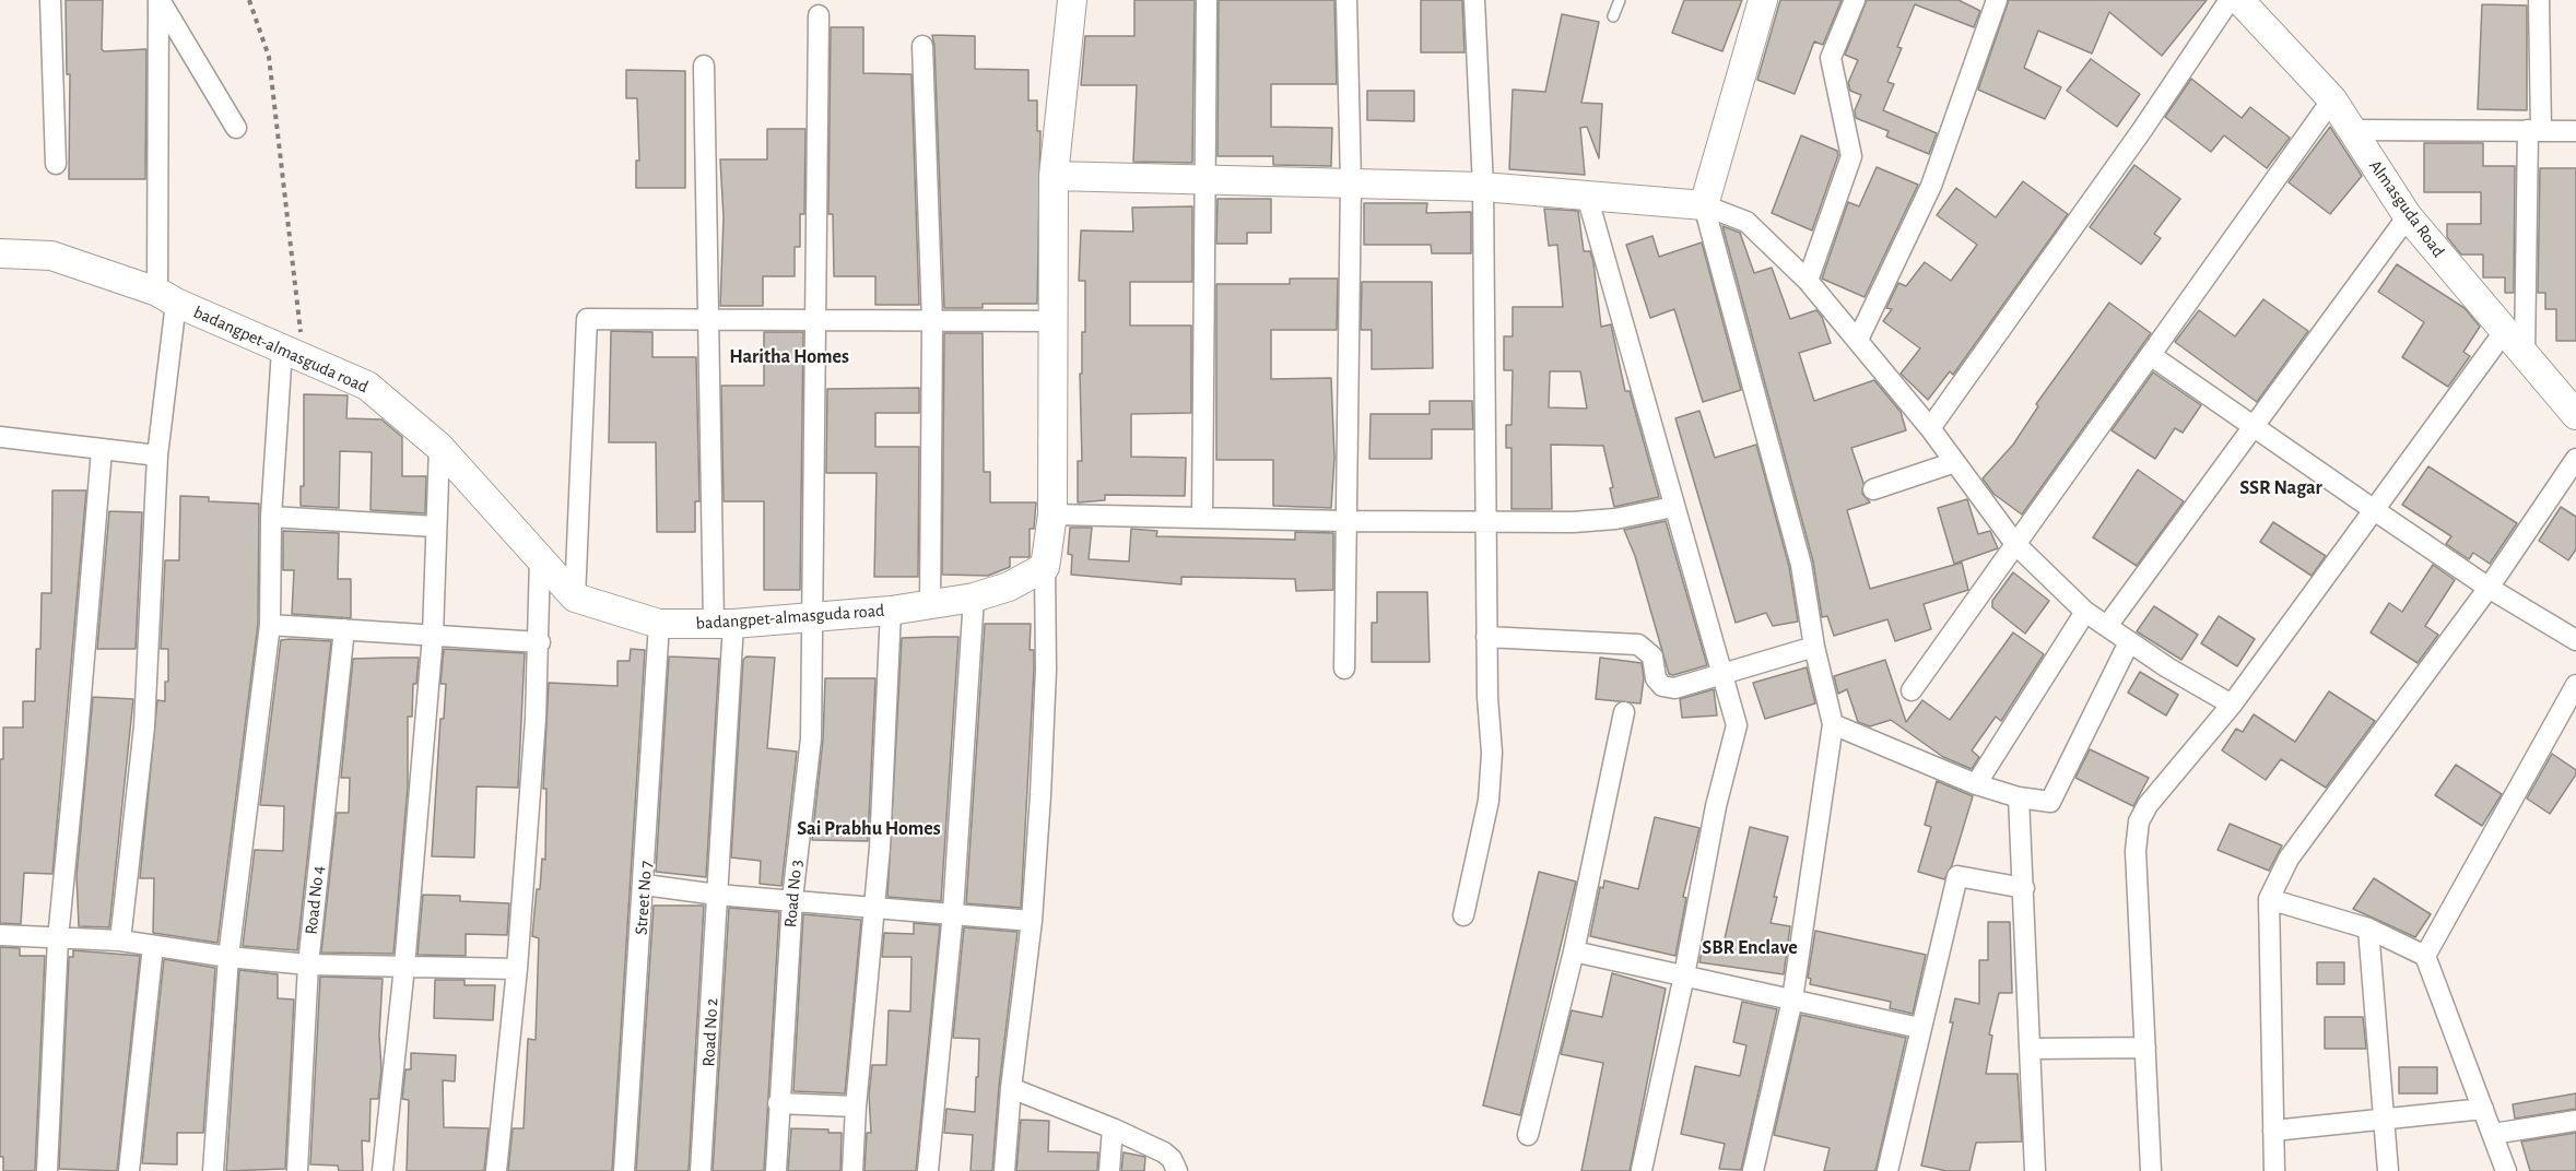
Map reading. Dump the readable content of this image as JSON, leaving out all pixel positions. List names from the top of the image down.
{
  "streets": {
    "street": [
      "Almasguda Road",
      "badangpet-almasguda road",
      "Road No 3",
      "Street No 7",
      "Road No 4",
      "Road No 2"
    ]
  },
  "crossings": [
    ["badangpet-almasguda road", "Road No 3"],
    ["badangpet-almasguda road", "Street No 7"],
    ["badangpet-almasguda road", "Road No 2"]
  ],
  "districts": [
    "Haritha Homes",
    "SSR Nagar",
    "Sai Prabhu Homes",
    "SBR Enclave"
  ]
}
